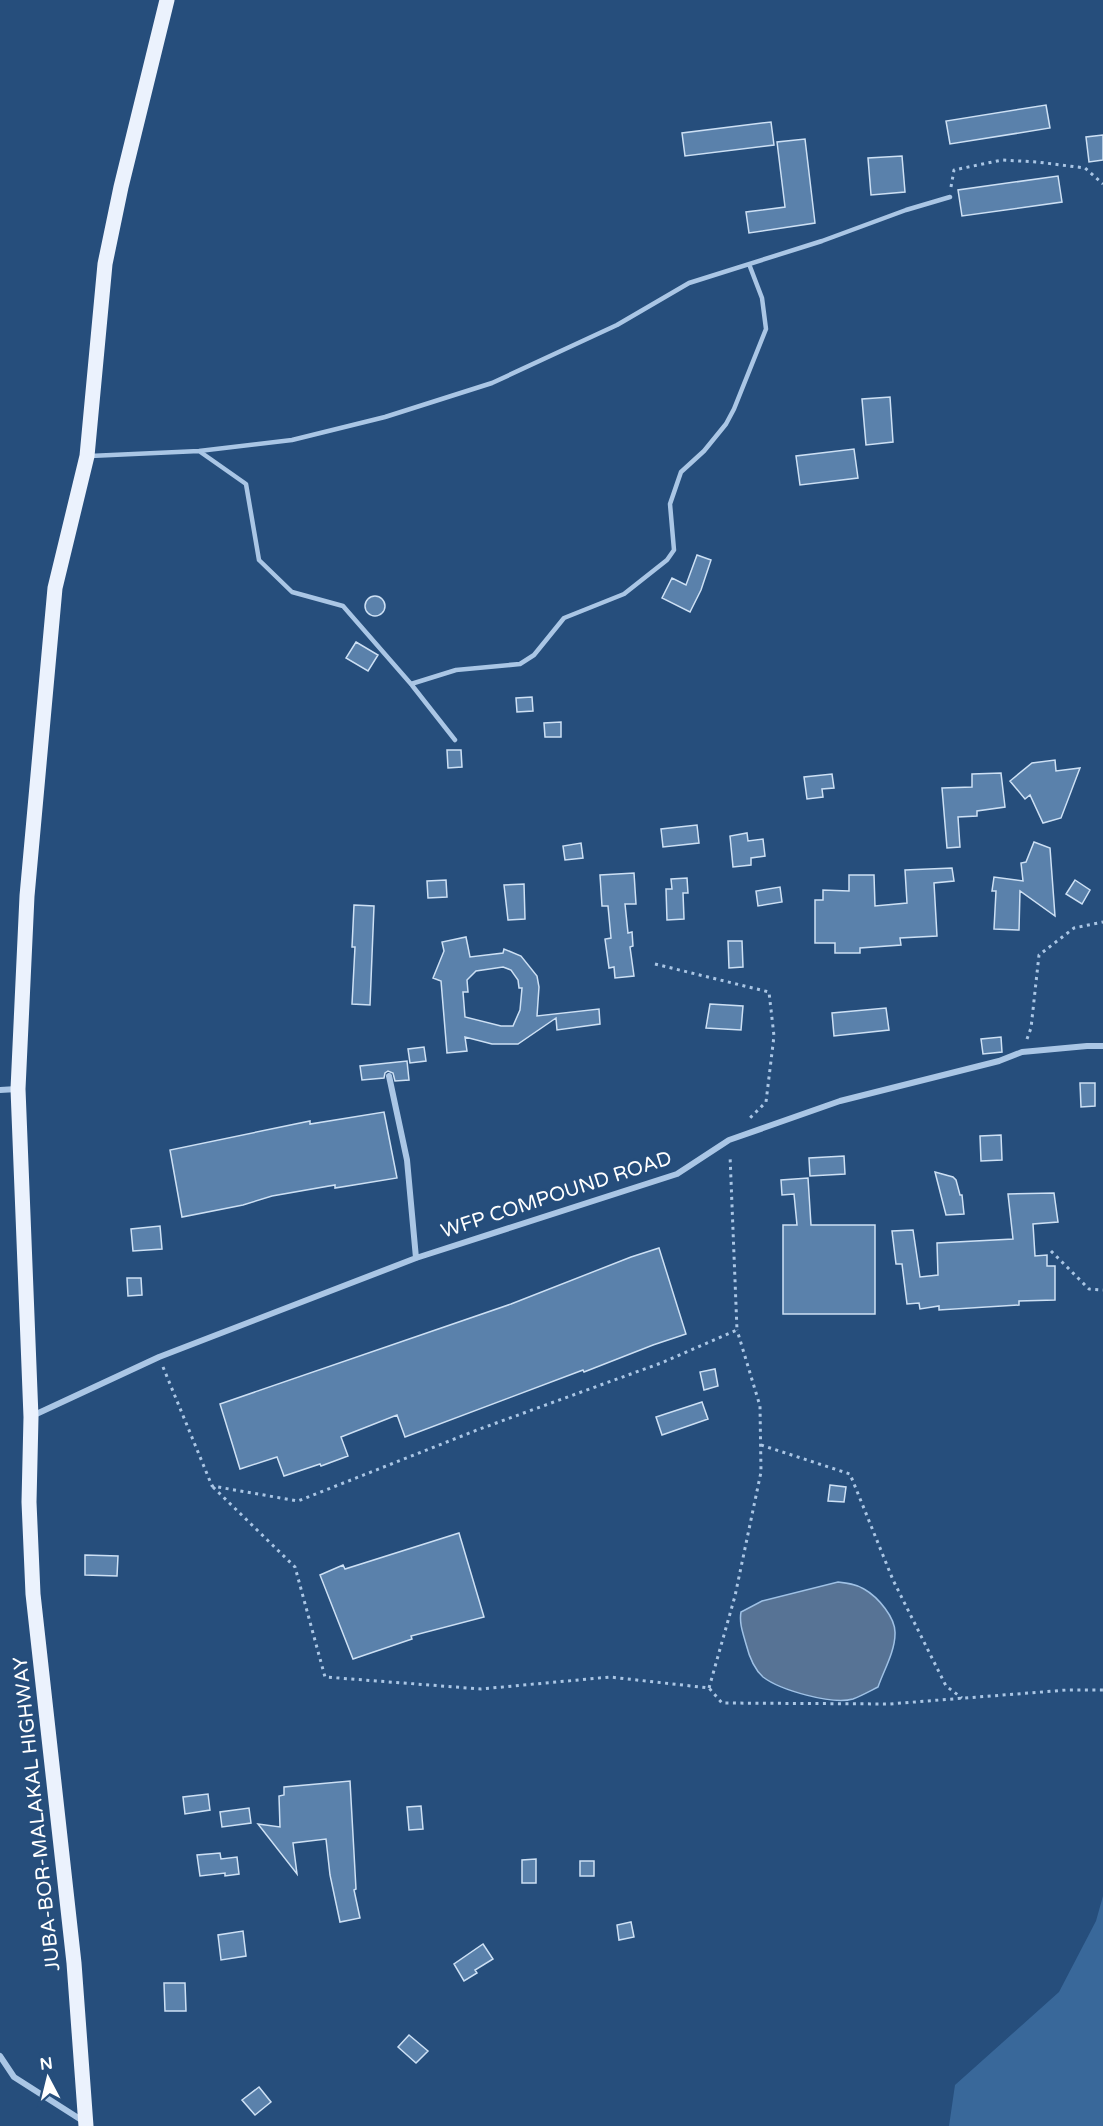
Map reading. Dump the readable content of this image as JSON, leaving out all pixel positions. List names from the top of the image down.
{
  "streets": {
    "main road": ["JUBA-BOR-MALAKAL HIGHWAY"],
    "street": ["WFP COMPOUND ROAD"]
  },
  "crossings": [
    ["WFP COMPOUND ROAD", "JUBA-BOR-MALAKAL HIGHWAY"]
  ],
  "north": "top"
}
